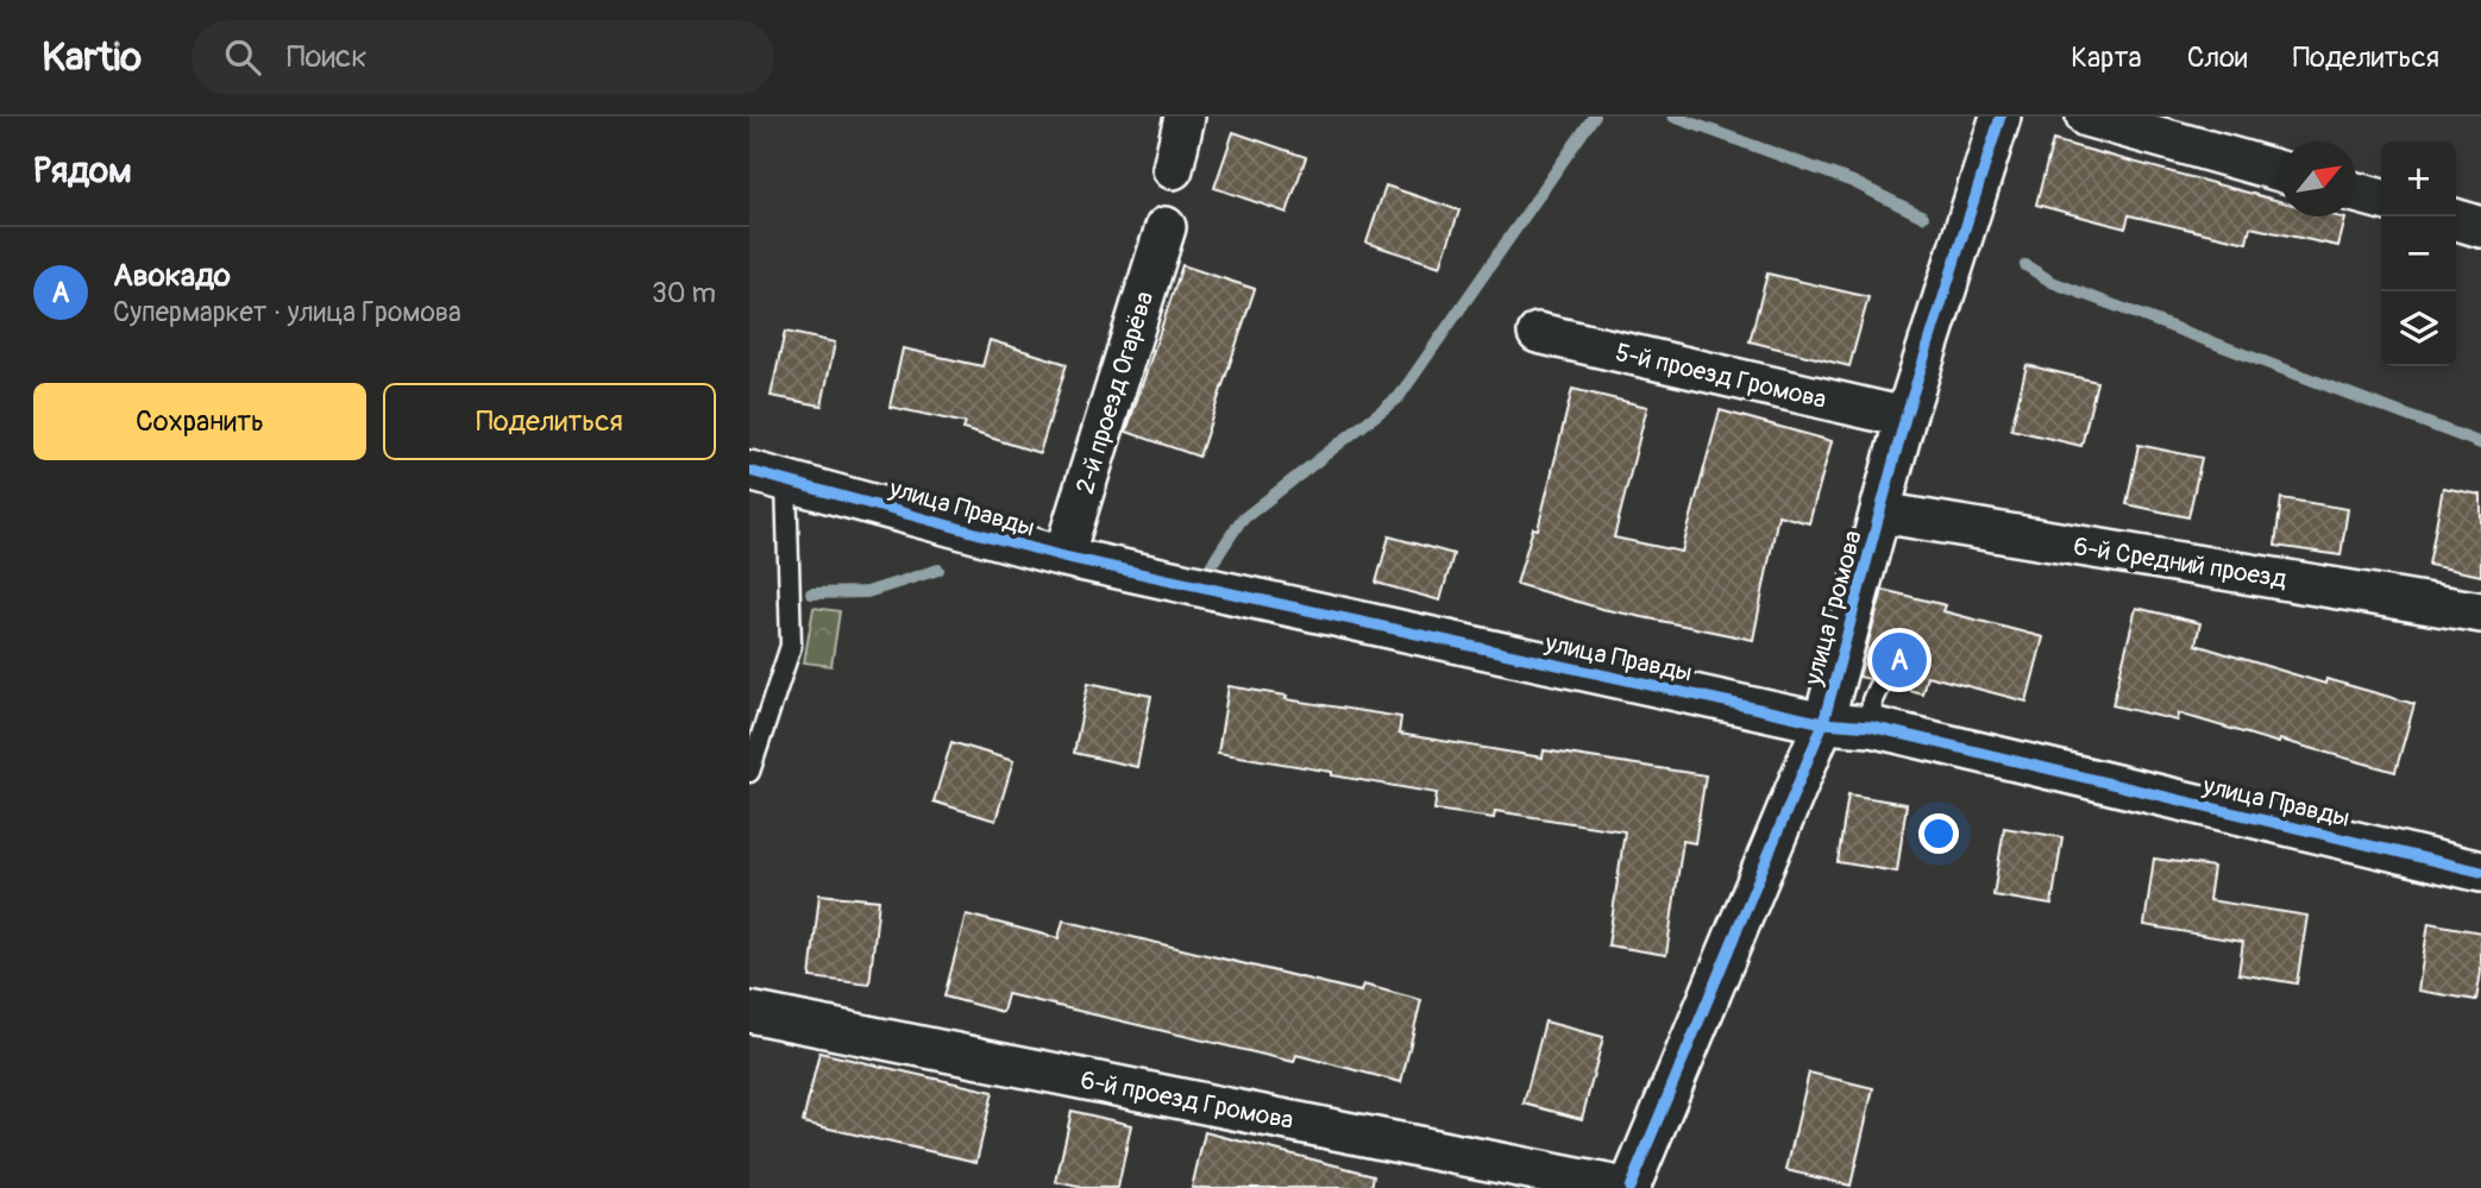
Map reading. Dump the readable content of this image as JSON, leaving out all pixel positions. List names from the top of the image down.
{
  "streets": {
    "street": [
      "5-й проезд Громова",
      "2-й проезд Огарёва",
      "улица Правды",
      "6-й Средний проезд",
      "улица Громова",
      "6-й проезд Громова"
    ]
  },
  "crossings": [
    ["5-й проезд Громова", "улица Громова"],
    ["2-й проезд Огарёва", "улица Правды"],
    ["улица Правды", "улица Громова"],
    ["6-й Средний проезд", "улица Громова"],
    ["улица Громова", "6-й проезд Громова"]
  ],
  "north": "top right",
  "page": {
    "header": "Kartio",
    "search": "Поиск",
    "nav": ["Карта", "Слои", "Поделиться"],
    "heading": "Рядом",
    "map_buttons": ["+", "−"],
    "list": [
      {
        "mark": "A",
        "name": "Авокадо",
        "note": "Супермаркет · улица Громова",
        "value": "30 m"
      }
    ],
    "buttons": ["Сохранить", "Поделиться"],
    "pins": "A"
  }
}
